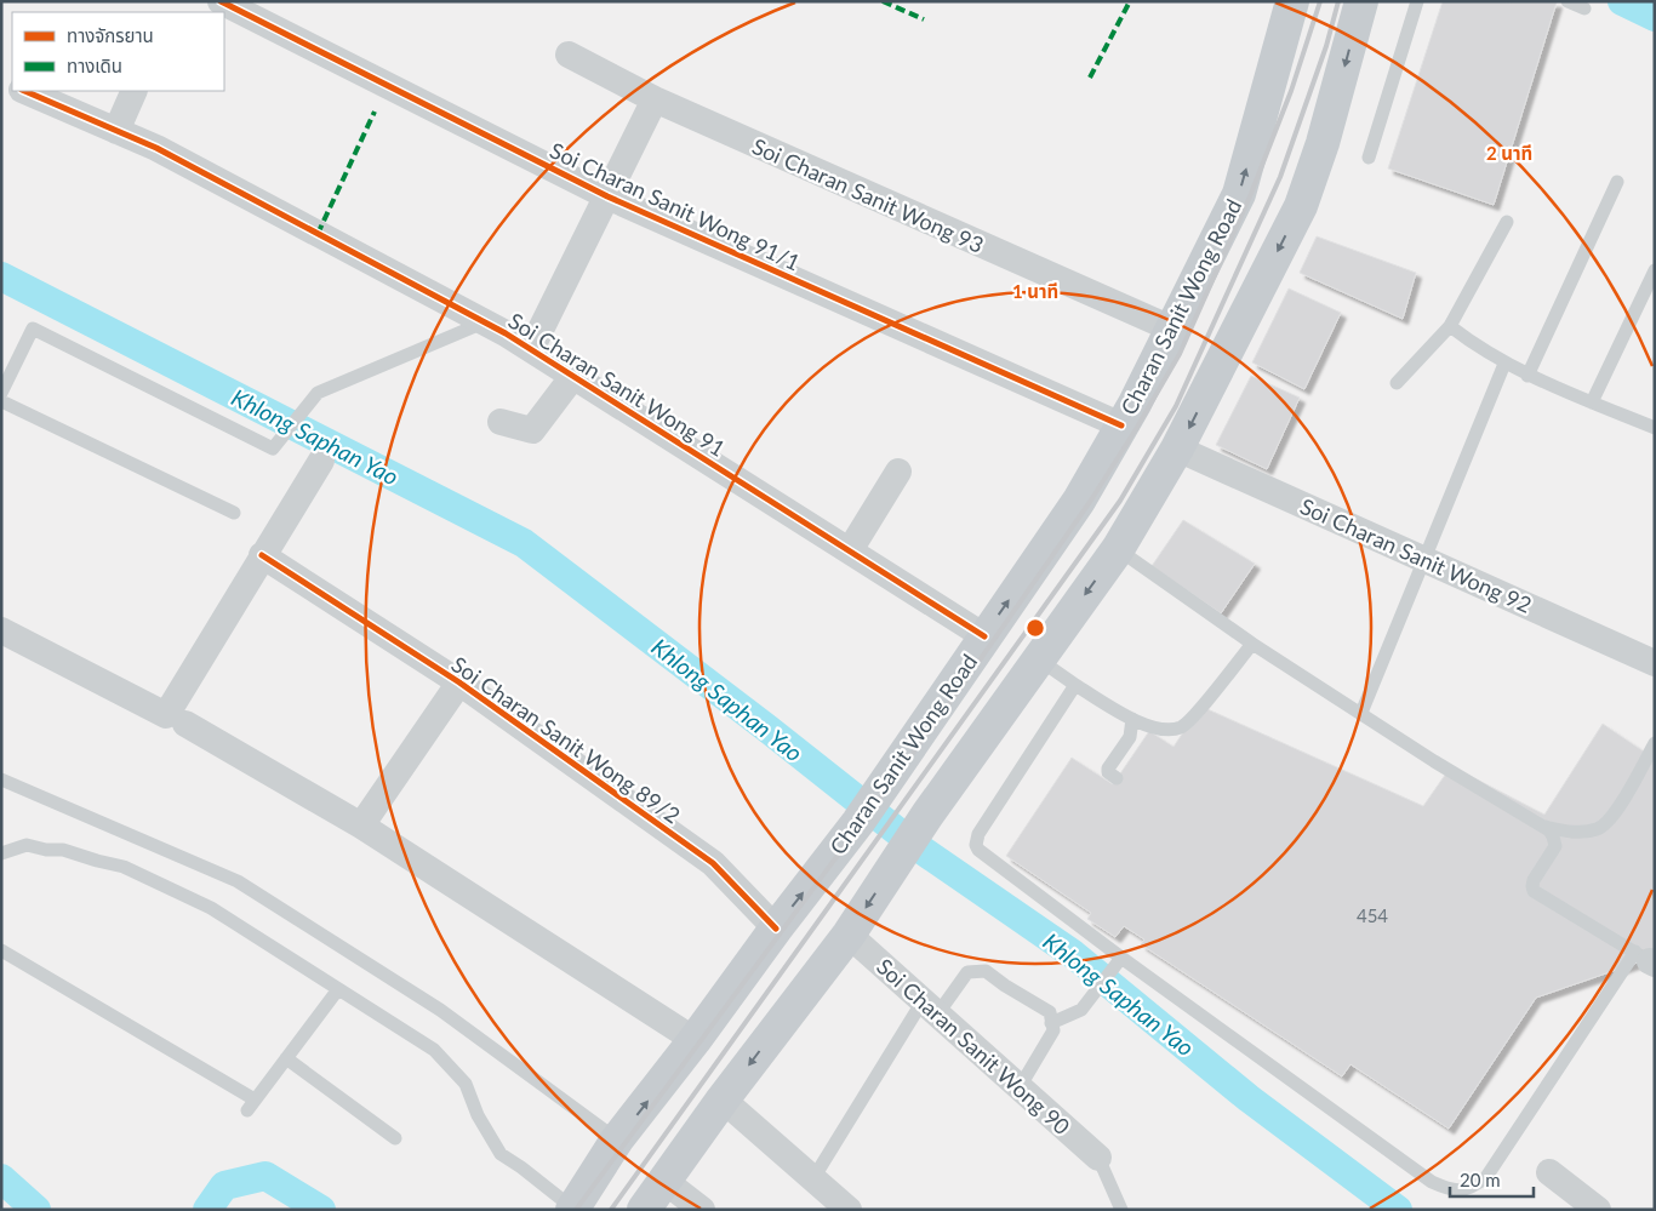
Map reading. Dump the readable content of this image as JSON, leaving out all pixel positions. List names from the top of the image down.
{
  "streets": {
    "main road": ["Charan Sanit Wong Road"],
    "street": [
      "Soi Charan Sanit Wong 93",
      "Soi Charan Sanit Wong 91/1",
      "Soi Charan Sanit Wong 91",
      "Soi Charan Sanit Wong 92",
      "Soi Charan Sanit Wong 89/2",
      "Soi Charan Sanit Wong 90"
    ]
  },
  "crossings": [
    ["Soi Charan Sanit Wong 93", "Charan Sanit Wong Road"],
    ["Soi Charan Sanit Wong 91/1", "Charan Sanit Wong Road"],
    ["Charan Sanit Wong Road", "Soi Charan Sanit Wong 91"],
    ["Charan Sanit Wong Road", "Soi Charan Sanit Wong 89/2"]
  ],
  "water": ["Khlong Saphan Yao"],
  "house_numbers": ["454"],
  "legend": ["ทางจักรยาน", "ทางเดิน"],
  "scale_bar": "20 m",
  "rings": ["2 นาที", "1 นาที"]
}
